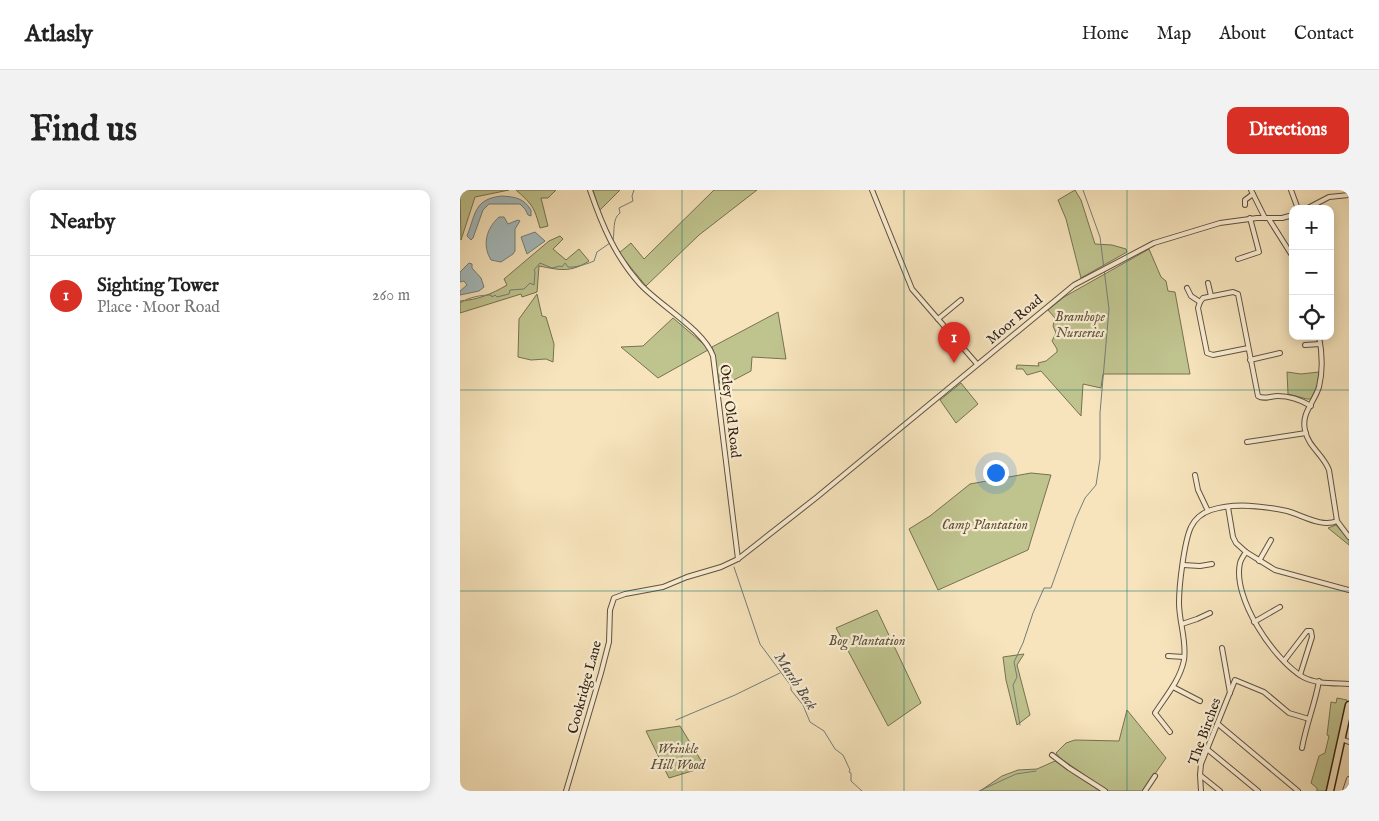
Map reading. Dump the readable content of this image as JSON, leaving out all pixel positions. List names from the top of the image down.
{
  "streets": {
    "street": [
      "Moor Road",
      "Otley Old Road",
      "Cookridge Lane",
      "The Birches"
    ]
  },
  "crossings": [
    ["Moor Road", "Otley Old Road"],
    ["Moor Road", "Cookridge Lane"],
    ["Otley Old Road", "Cookridge Lane"]
  ],
  "water": ["Marsh Beck"],
  "parks": [
    "Bramhope Nurseries",
    "Camp Plantation",
    "Bog Plantation",
    "Wrinkle Hill Wood"
  ],
  "page": {
    "header": "Atlasly",
    "nav": [
      "Home",
      "Map",
      "About",
      "Contact"
    ],
    "buttons": "Directions",
    "title": "Find us",
    "heading": "Nearby",
    "map_buttons": ["+", "−"],
    "list": [
      {
        "mark": "1",
        "name": "Sighting Tower",
        "note": "Place · Moor Road",
        "value": "260 m"
      }
    ],
    "pins": "1"
  }
}
